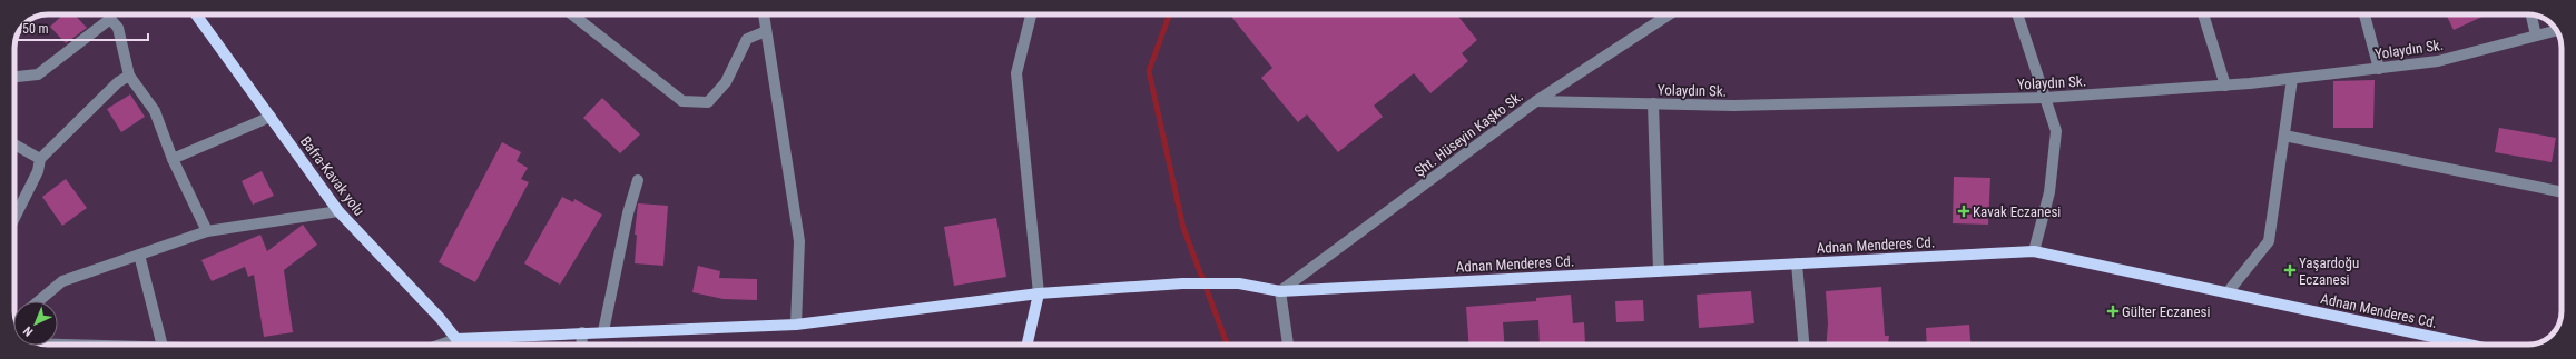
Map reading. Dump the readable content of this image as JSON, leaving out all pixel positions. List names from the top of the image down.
{
  "streets": {
    "main road": ["Bafra-Kavak yolu", "Adnan Menderes Cd."],
    "street": ["Yolaydın Sk.", "Şht. Hüseyin Kaşko Sk."]
  },
  "crossings": [
    ["Yolaydın Sk.", "Şht. Hüseyin Kaşko Sk."],
    ["Şht. Hüseyin Kaşko Sk.", "Adnan Menderes Cd."],
    ["Bafra-Kavak yolu", "Adnan Menderes Cd."]
  ],
  "places": {
    "health": ["Kavak Eczanesi", "Yaşardoğu Eczanesi", "Gülter Eczanesi"]
  },
  "scale_bar": "50 m",
  "north": "bottom left"
}
